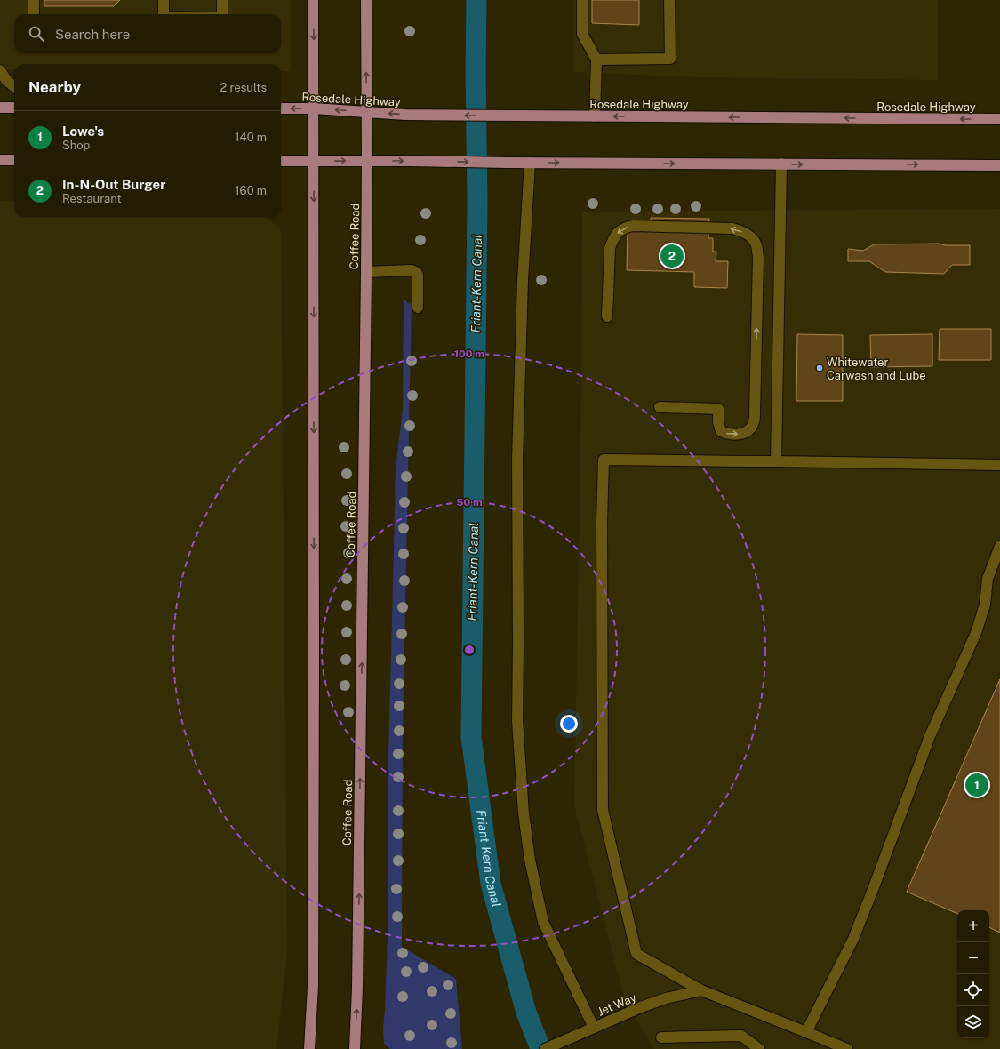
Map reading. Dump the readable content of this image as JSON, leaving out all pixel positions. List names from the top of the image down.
{
  "streets": {
    "main road": ["Rosedale Highway", "Coffee Road"],
    "lane": ["Jet Way"]
  },
  "crossings": [
    ["Rosedale Highway", "Coffee Road"]
  ],
  "water": ["Friant-Kern Canal"],
  "places": ["Whitewater Carwash and Lube"],
  "page": {
    "search": "Search here",
    "heading": ["Nearby", "2 results"],
    "list": [
      {
        "mark": "1",
        "name": "Lowe's",
        "note": "Shop",
        "value": "140 m"
      },
      {
        "mark": "2",
        "name": "In-N-Out Burger",
        "note": "Restaurant",
        "value": "160 m"
      }
    ],
    "pins": ["2", "1"],
    "map_buttons": ["+", "−"]
  },
  "rings": ["100 m", "50 m"]
}
